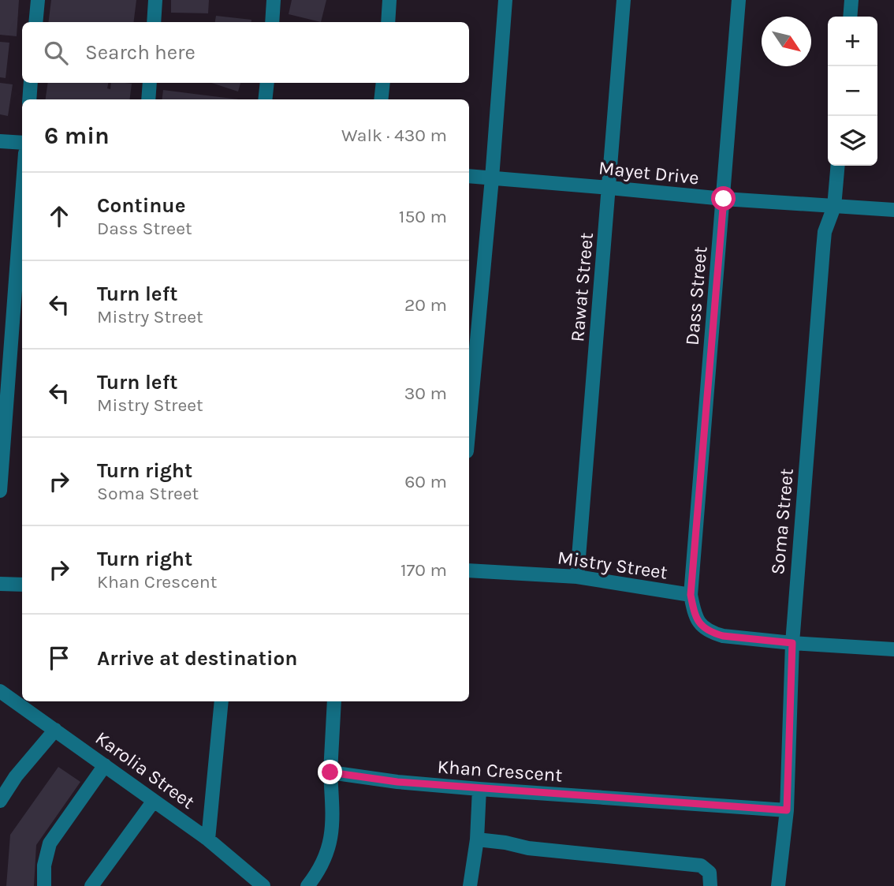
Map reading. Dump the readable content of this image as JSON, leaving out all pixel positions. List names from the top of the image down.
{
  "streets": {
    "street": [
      "Mayet Drive",
      "Rawat Street",
      "Dass Street",
      "Soma Street",
      "Mistry Street",
      "Karolia Street",
      "Khan Crescent"
    ]
  },
  "crossings": [
    ["Mayet Drive", "Rawat Street"],
    ["Mayet Drive", "Dass Street"],
    ["Mayet Drive", "Soma Street"],
    ["Rawat Street", "Mistry Street"],
    ["Dass Street", "Mistry Street"],
    ["Soma Street", "Mistry Street"],
    ["Soma Street", "Khan Crescent"]
  ],
  "north": "bottom right",
  "page": {
    "map_buttons": ["+", "−"],
    "search": "Search here",
    "heading": ["6 min", "Walk · 430 m"],
    "list": [
      ["Continue", "Dass Street", "150 m"],
      ["Turn left", "Mistry Street", "20 m"],
      ["Turn left", "Mistry Street", "30 m"],
      ["Turn right", "Soma Street", "60 m"],
      ["Turn right", "Khan Crescent", "170 m"],
      "Arrive at destination"
    ]
  }
}
